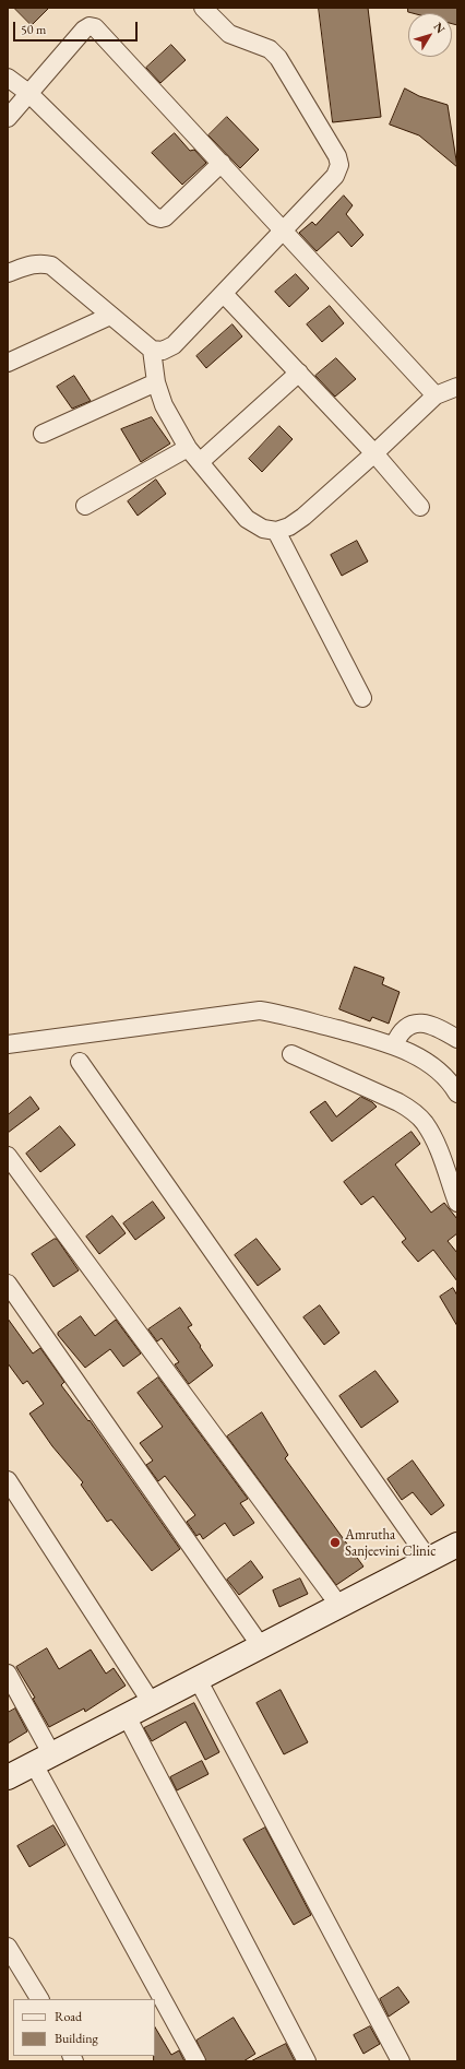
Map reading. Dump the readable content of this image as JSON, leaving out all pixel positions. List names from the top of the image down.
{
  "places": ["Amrutha Sanjeevini Clinic"],
  "legend": ["Road", "Building"],
  "scale_bar": "50 m",
  "north": "top right"
}
